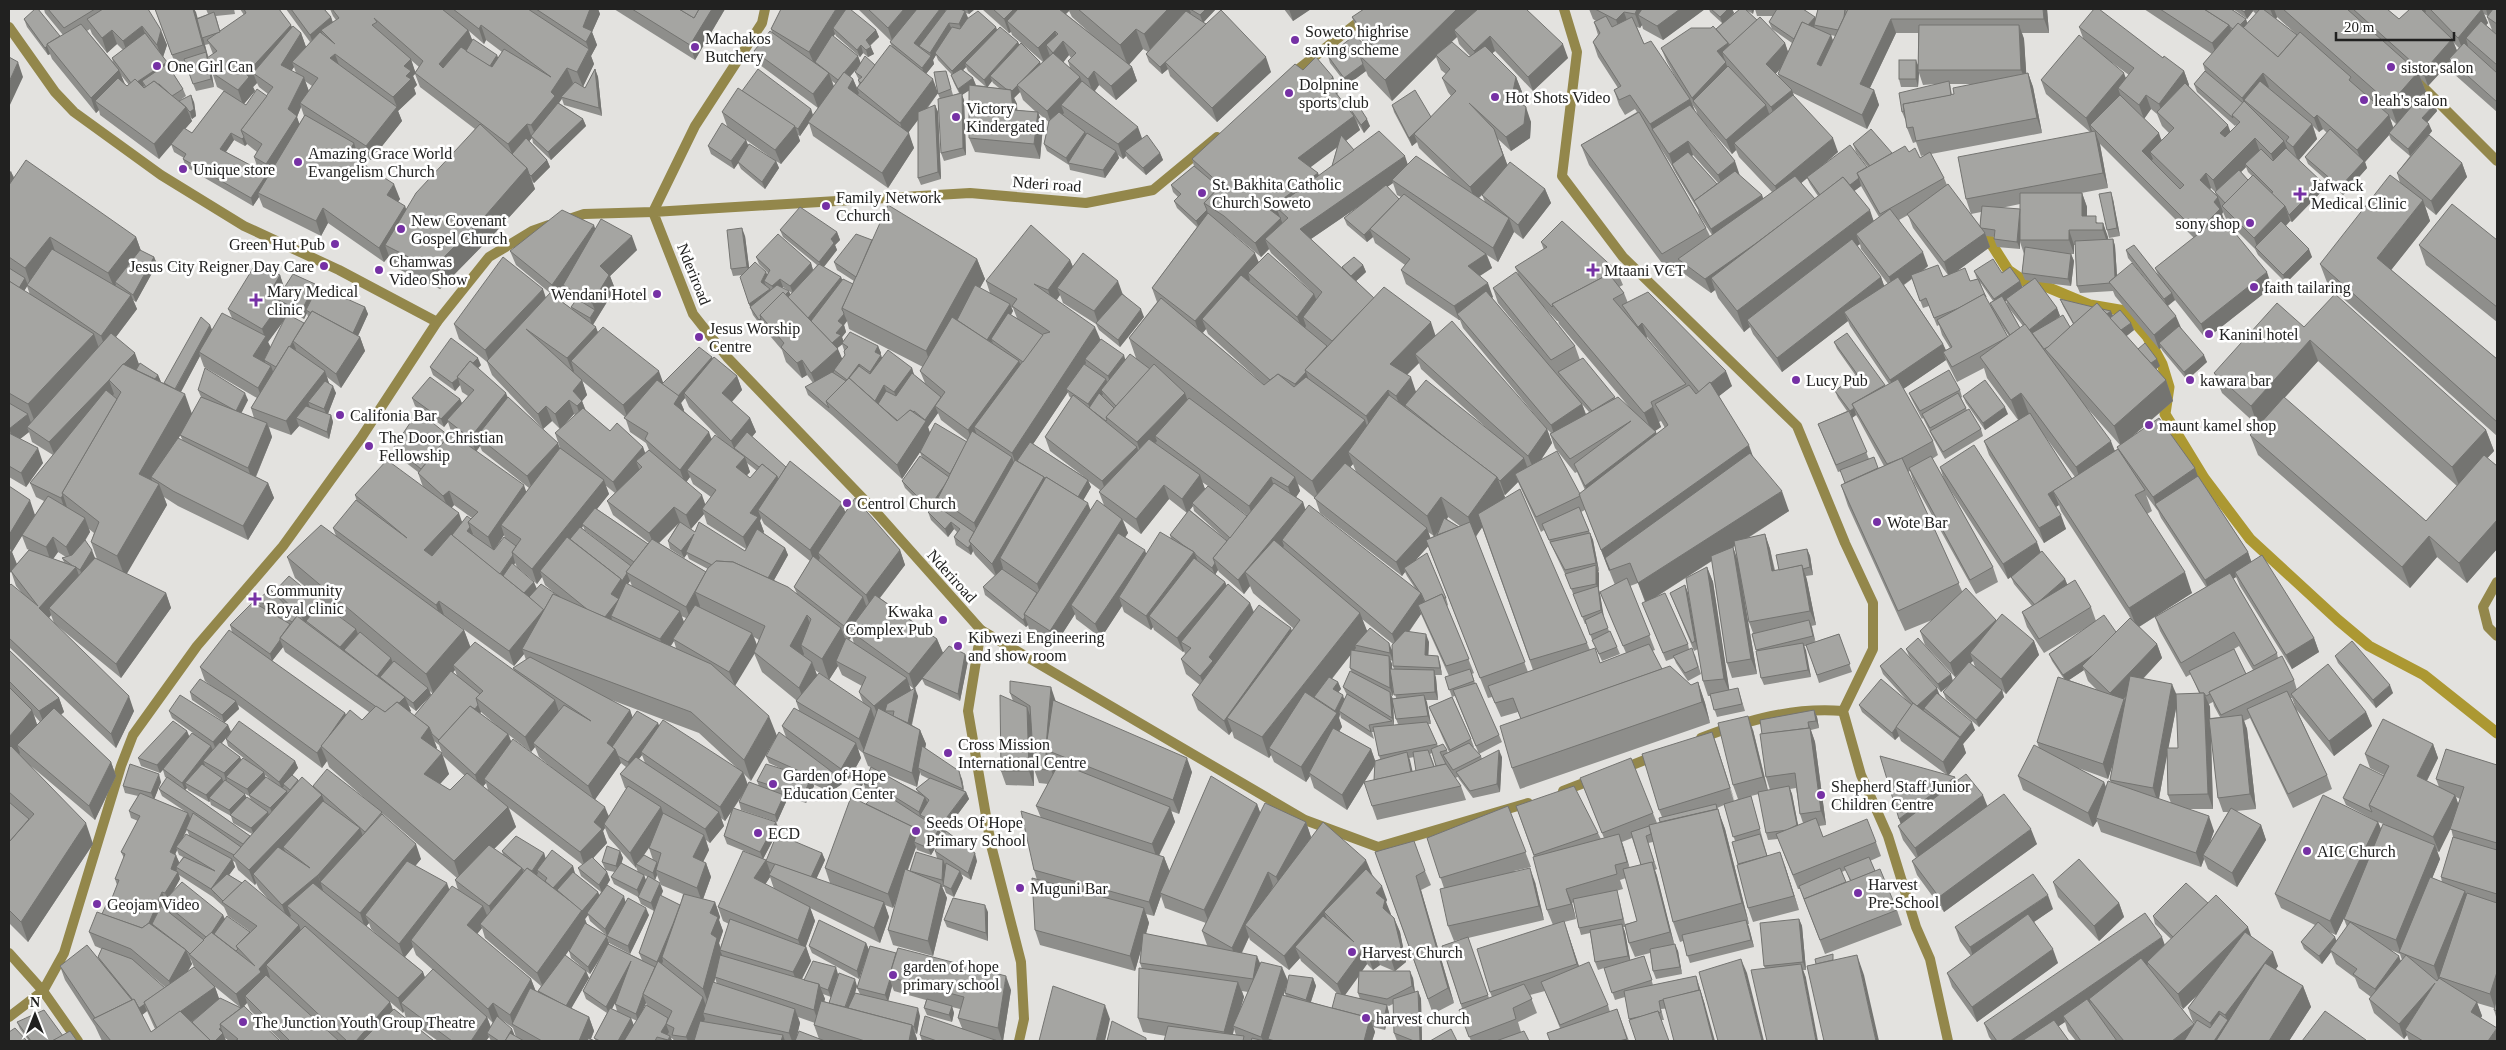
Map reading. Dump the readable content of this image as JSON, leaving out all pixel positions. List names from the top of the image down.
{
  "streets": {
    "street": ["Nderi road", "Nderiroad"]
  },
  "crossings": [
    ["Nderi road", "Nderiroad"]
  ],
  "places": {
    "other": [
      "Soweto highrise saving scheme",
      "Machakos Butchery",
      "One Girl Can",
      "sistor salon",
      "Dolpnine sports club",
      "Hot Shots Video",
      "leah's salon",
      "Victory Kindergated",
      "Amazing Grace World Evangelism Church",
      "Unique store",
      "St. Bakhita Catholic Church Soweto",
      "Family Network Cchurch",
      "sony shop",
      "New Covenant Gospel Church",
      "Green Hut Pub",
      "Jesus City Reigner Day Care",
      "Chamwas Video Show",
      "faith tailaring",
      "Wendani Hotel",
      "Kanini hotel",
      "Jesus Worship Centre",
      "Lucy Pub",
      "kawara bar",
      "Califonia Bar",
      "maunt kamel shop",
      "The Door Christian Fellowship",
      "Centrol Church",
      "Wote Bar",
      "Kwaka Complex Pub",
      "Kibwezi Engineering and show room",
      "Cross Mission International Centre",
      "Garden of Hope Education Center",
      "Shepherd Staff Junior Children Centre",
      "Seeds Of Hope Primary School",
      "ECD",
      "AIC Church",
      "Muguni Bar",
      "Harvest Pre-School",
      "Geojam Video",
      "Harvest Church",
      "garden of hope primary school",
      "harvest church",
      "The Junction Youth Group Theatre"
    ],
    "health": [
      "Jafwack Medical Clinic",
      "Mtaani VCT",
      "Mary Medical clinic",
      "Community Royal clinic"
    ]
  },
  "scale_bar": "20 m",
  "north": "top"
}
